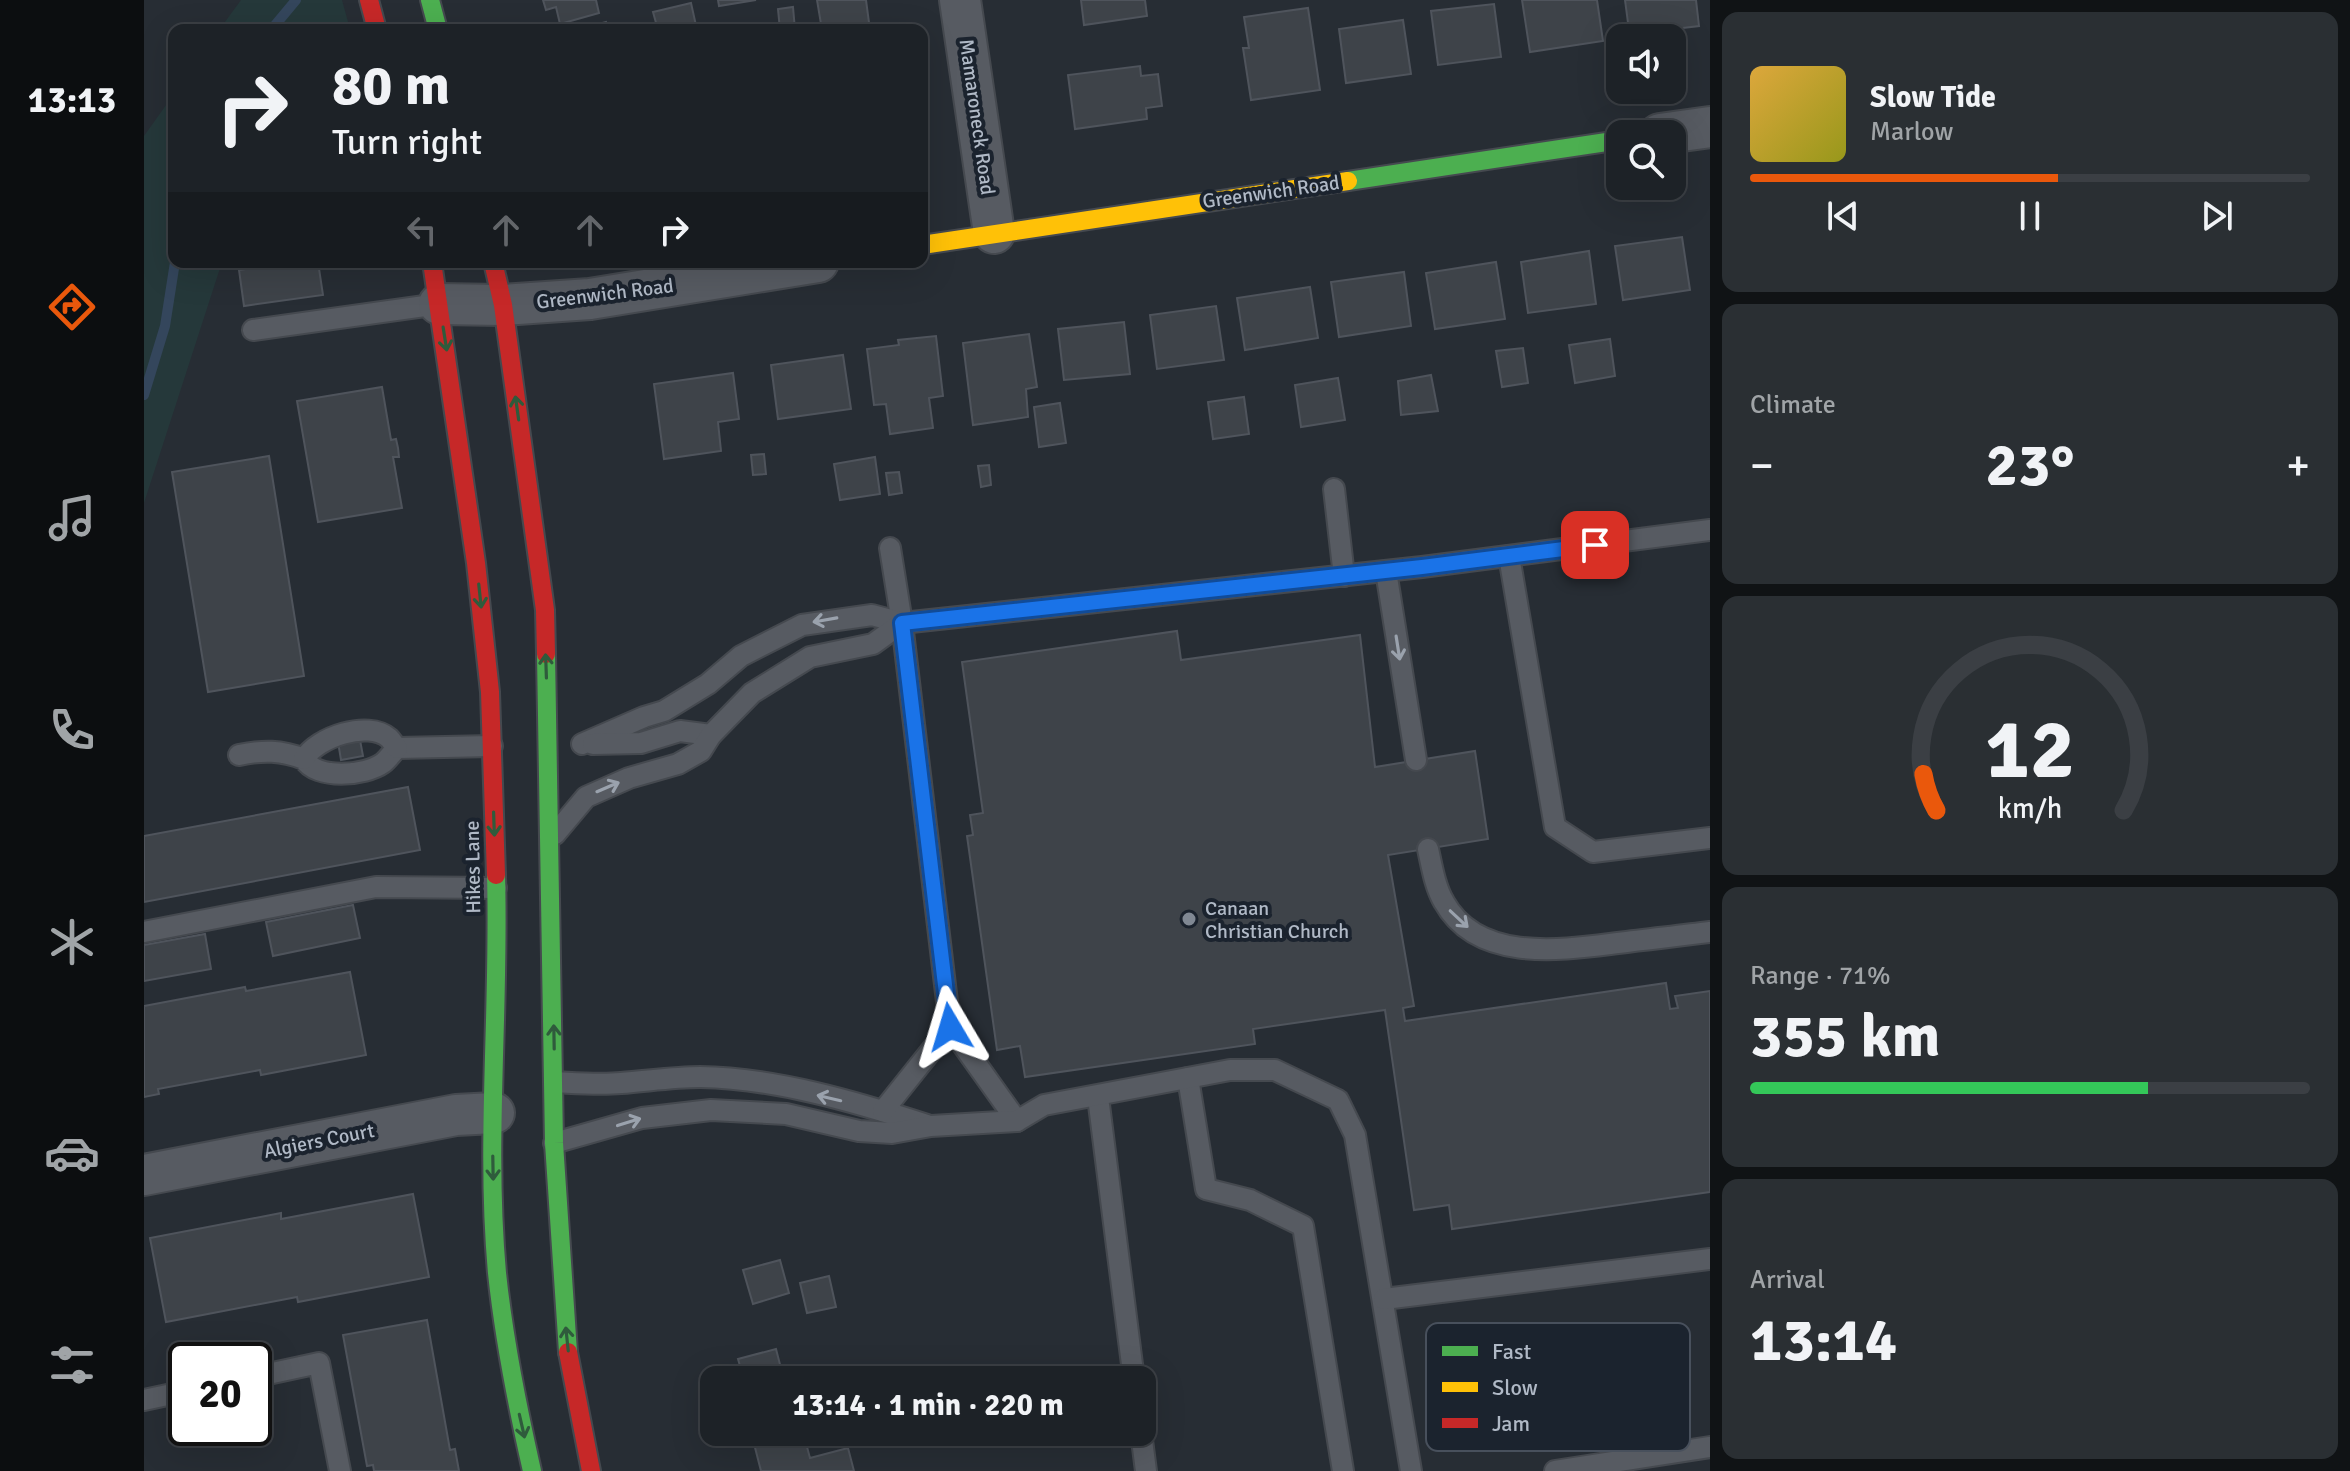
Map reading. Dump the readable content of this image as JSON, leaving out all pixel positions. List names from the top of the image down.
{
  "streets": {
    "main road": ["Greenwich Road", "Hikes Lane"],
    "street": ["Mamaroneck Road", "Algiers Court"]
  },
  "crossings": [
    ["Mamaroneck Road", "Greenwich Road"],
    ["Greenwich Road", "Hikes Lane"],
    ["Hikes Lane", "Algiers Court"]
  ],
  "places": ["Canaan Christian Church"],
  "legend": ["Fast", "Slow", "Jam"],
  "page": {
    "tabs": "13:13",
    "turn": ["80 m", "Turn right"],
    "song": ["Slow Tide", "Marlow"],
    "tile": [
      "Climate",
      ["Range · 71%", "355 km"],
      ["Arrival", "13:14"]
    ],
    "heat": ["−", "23°", "+"],
    "limit": "20",
    "trip": "13:14 · 1 min · 220 m",
    "gauge": ["12", "km/h"]
  }
}
